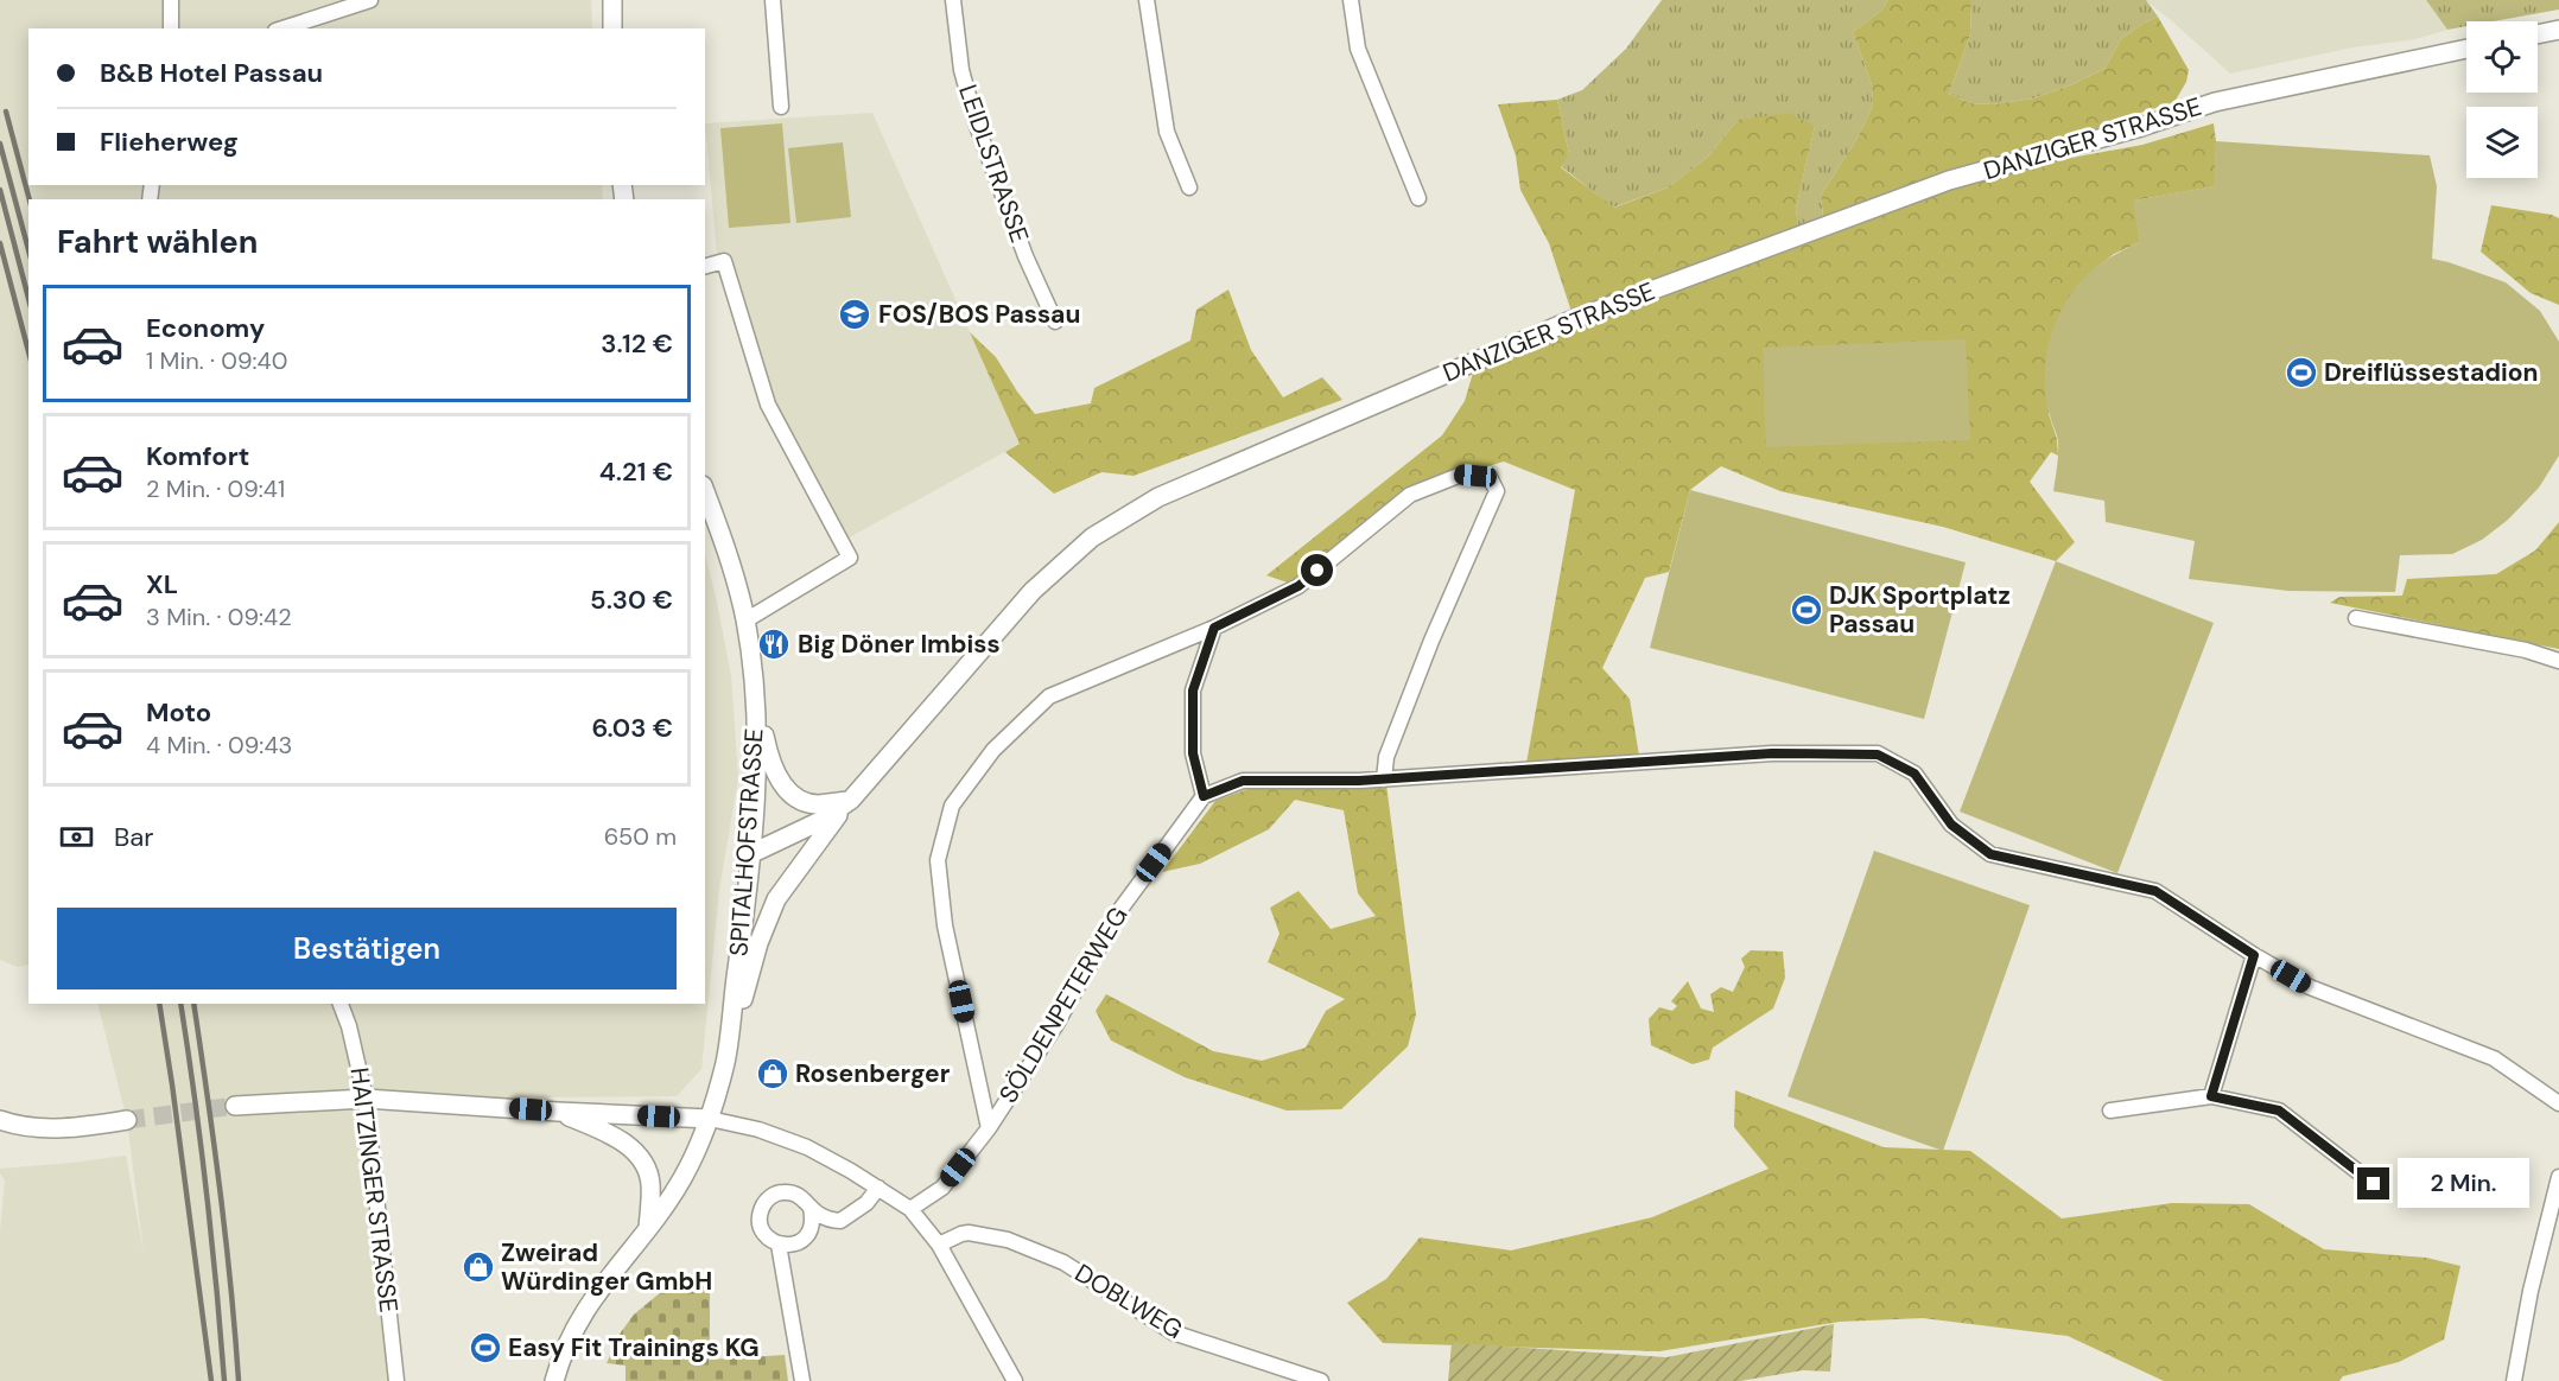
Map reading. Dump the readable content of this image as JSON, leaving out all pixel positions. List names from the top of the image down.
{
  "streets": {
    "street": [
      "DANZIGER STRASSE",
      "LEIDLSTRASSE",
      "SPITALHOFSTRASSE",
      "SÖLDENPETERWEG",
      "HAITZINGER STRASSE",
      "DOBLWEG"
    ]
  },
  "crossings": [
    ["DANZIGER STRASSE", "SPITALHOFSTRASSE"]
  ],
  "places": {
    "school or university": ["FOS/BOS Passau"],
    "sports": ["Dreiflüssestadion", "DJK Sportplatz Passau", "Easy Fit Trainings KG"],
    "restaurant": ["Big Döner Imbiss"],
    "shop": ["Rosenberger", "Zweirad Würdinger GmbH"]
  },
  "page": {
    "banner": ["B&B Hotel Passau", "Flieherweg"],
    "heading": "Fahrt wählen",
    "list": [
      {
        "name": "Economy",
        "note": "1 Min. · 09:40",
        "value": "3.12 €"
      },
      {
        "name": "Komfort",
        "note": "2 Min. · 09:41",
        "value": "4.21 €"
      },
      {
        "name": "XL",
        "note": "3 Min. · 09:42",
        "value": "5.30 €"
      },
      {
        "name": "Moto",
        "note": "4 Min. · 09:43",
        "value": "6.03 €"
      }
    ],
    "pay": ["Bar", "650 m"],
    "buttons": "Bestätigen",
    "bubble": "2 Min."
  }
}
